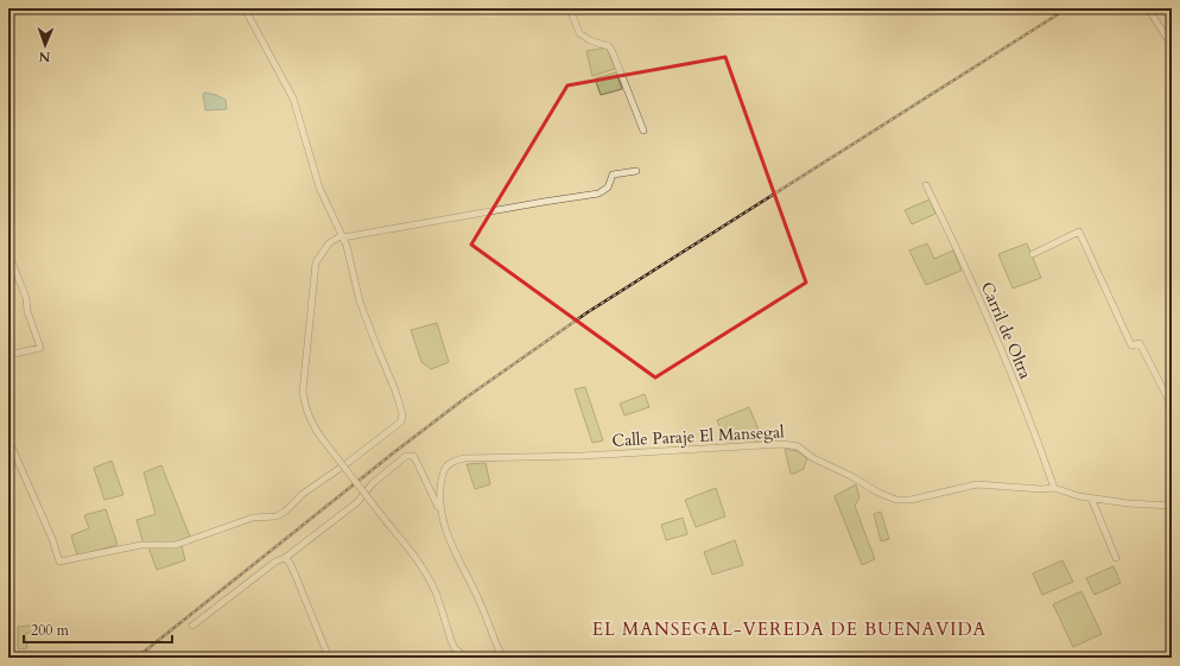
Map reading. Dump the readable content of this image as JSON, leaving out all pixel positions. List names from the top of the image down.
{
  "streets": {
    "street": ["Carril de Oltra", "Calle Paraje El Mansegal"]
  },
  "crossings": [
    ["Carril de Oltra", "Calle Paraje El Mansegal"]
  ],
  "districts": ["EL MANSEGAL-VEREDA DE BUENAVIDA"],
  "scale_bar": "200 m",
  "north": "bottom"
}
